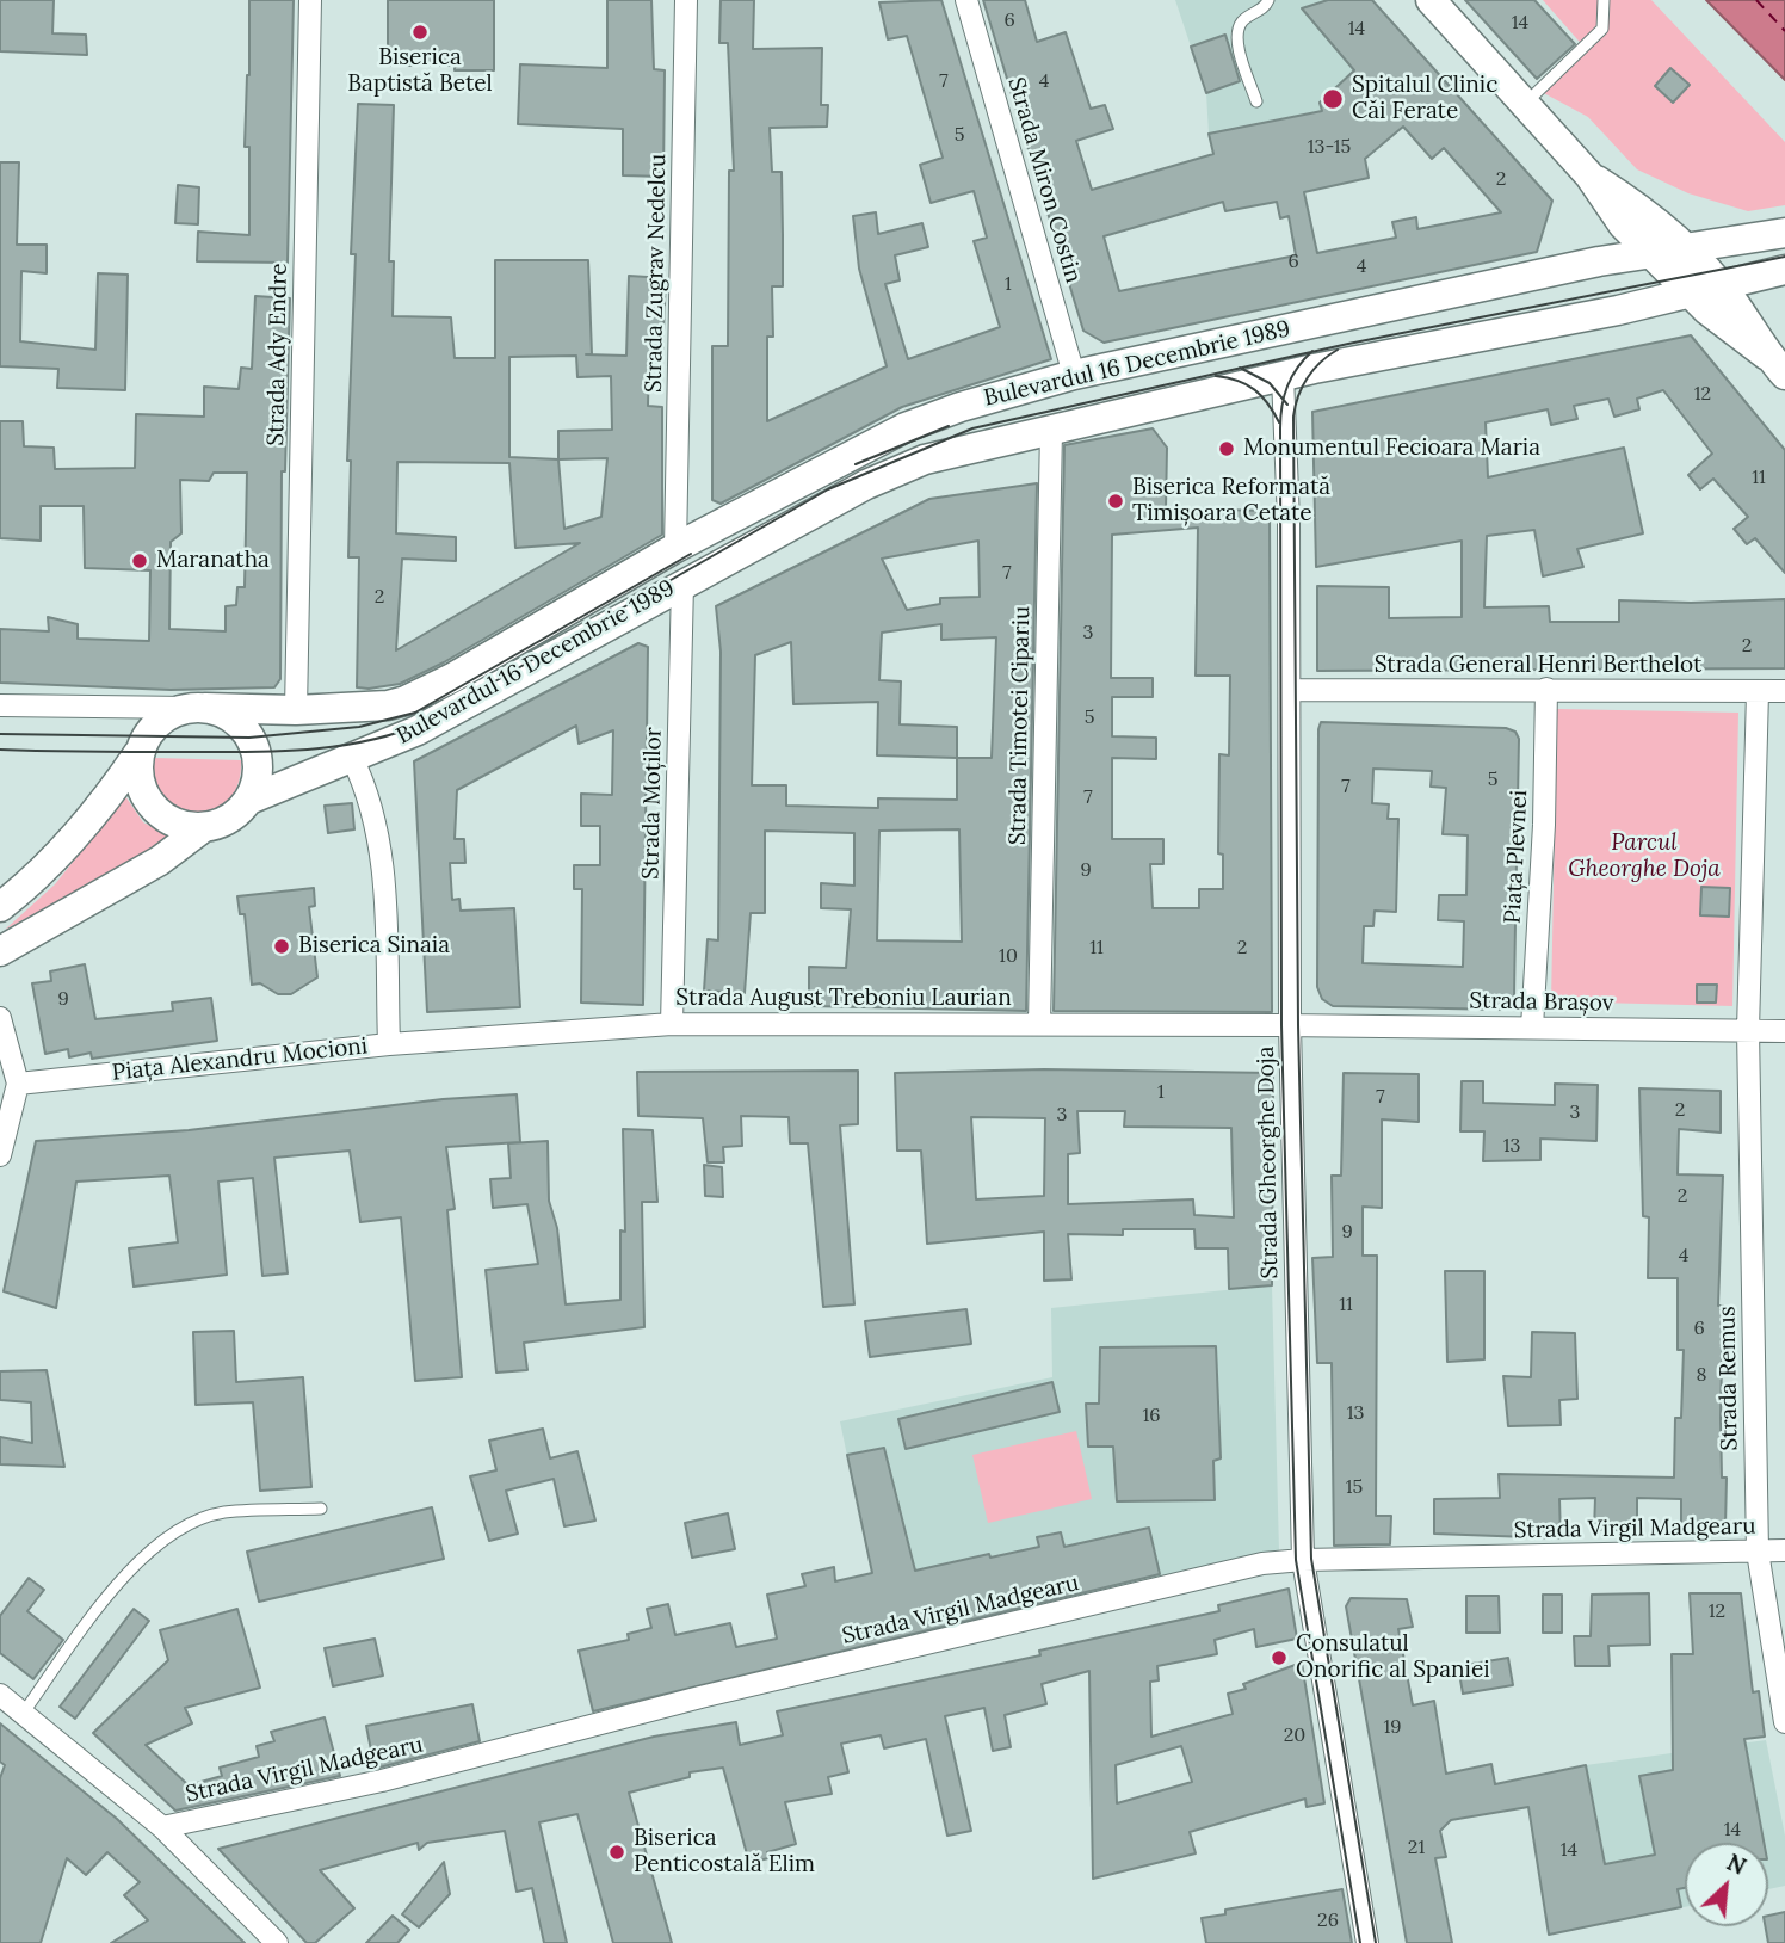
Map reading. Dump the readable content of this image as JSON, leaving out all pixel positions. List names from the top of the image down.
{
  "streets": {
    "main road": ["Bulevardul 16 Decembrie 1989"],
    "street": [
      "Strada Miron Costin",
      "Strada Zugrav Nedelcu",
      "Strada Ady Endre",
      "Strada General Henri Berthelot",
      "Strada Timotei Cipariu",
      "Strada Moților",
      "Piața Plevnei",
      "Strada August Treboniu Laurian",
      "Strada Brașov",
      "Piața Alexandru Mocioni",
      "Strada Gheorghe Doja",
      "Strada Remus",
      "Strada Virgil Madgearu"
    ]
  },
  "crossings": [
    ["Strada Miron Costin", "Bulevardul 16 Decembrie 1989"],
    ["Strada Zugrav Nedelcu", "Bulevardul 16 Decembrie 1989"],
    ["Strada Ady Endre", "Bulevardul 16 Decembrie 1989"],
    ["Bulevardul 16 Decembrie 1989", "Strada Timotei Cipariu"],
    ["Bulevardul 16 Decembrie 1989", "Strada Moților"],
    ["Bulevardul 16 Decembrie 1989", "Piața Alexandru Mocioni"],
    ["Bulevardul 16 Decembrie 1989", "Strada Gheorghe Doja"],
    ["Strada General Henri Berthelot", "Piața Plevnei"],
    ["Strada General Henri Berthelot", "Strada Gheorghe Doja"],
    ["Strada Timotei Cipariu", "Strada August Treboniu Laurian"],
    ["Strada Moților", "Strada August Treboniu Laurian"],
    ["Piața Plevnei", "Strada Brașov"],
    ["Strada August Treboniu Laurian", "Strada Brașov"],
    ["Strada August Treboniu Laurian", "Piața Alexandru Mocioni"],
    ["Strada August Treboniu Laurian", "Strada Gheorghe Doja"],
    ["Strada Brașov", "Strada Gheorghe Doja"],
    ["Strada Brașov", "Strada Remus"],
    ["Strada Gheorghe Doja", "Strada Virgil Madgearu"],
    ["Strada Remus", "Strada Virgil Madgearu"]
  ],
  "parks": ["Parcul Gheorghe Doja"],
  "places": [
    "Biserica Baptistă Betel",
    "Spitalul Clinic Căi Ferate",
    "Monumentul Fecioara Maria",
    "Biserica Reformată Timișoara Cetate",
    "Maranatha",
    "Biserica Sinaia",
    "Consulatul Onorific al Spaniei",
    "Biserica Penticostală Elim"
  ],
  "house_numbers": [
    "6",
    "14",
    "14",
    "7",
    "4",
    "5",
    "13-15",
    "2",
    "6",
    "4",
    "1",
    "12",
    "11",
    "7",
    "2",
    "3",
    "2",
    "5",
    "5",
    "7",
    "7",
    "9",
    "11",
    "2",
    "10",
    "9",
    "1",
    "7",
    "2",
    "3",
    "3",
    "13",
    "2",
    "9",
    "4",
    "11",
    "6",
    "8",
    "13",
    "16",
    "15",
    "12",
    "19",
    "20",
    "14",
    "21",
    "14",
    "26"
  ],
  "north": "top right"
}
